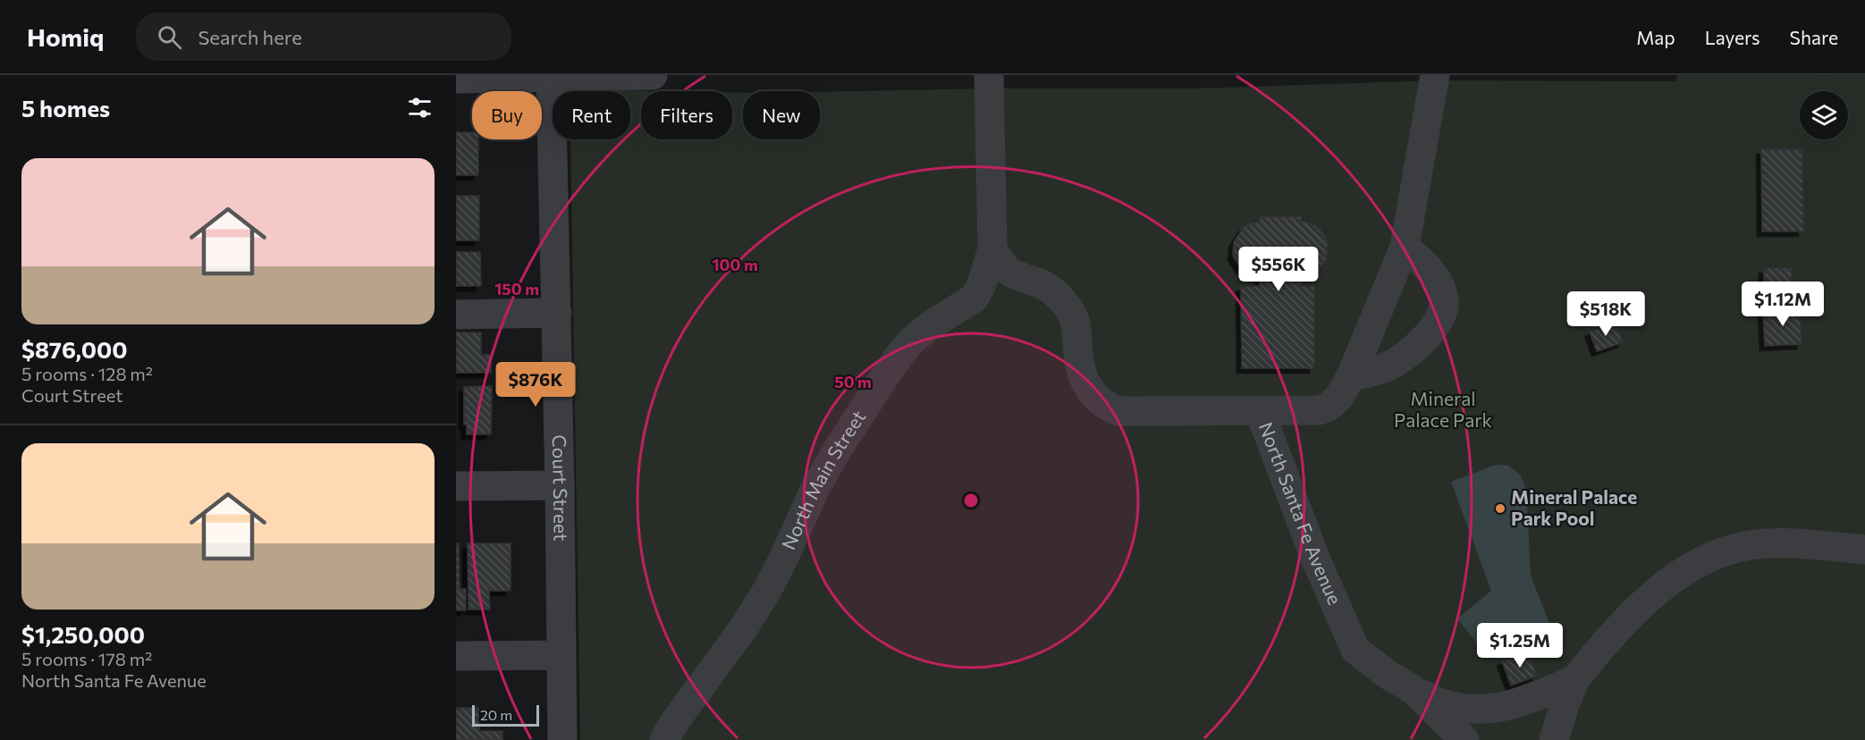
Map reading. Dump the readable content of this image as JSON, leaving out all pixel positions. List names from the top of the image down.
{
  "streets": {
    "street": ["North Main Street", "Court Street", "North Santa Fe Avenue"]
  },
  "parks": ["Mineral Palace Park"],
  "places": ["Mineral Palace Park Pool"],
  "scale_bar": "20 m",
  "page": {
    "header": "Homiq",
    "search": "Search here",
    "nav": ["Map", "Layers", "Share"],
    "heading": "5 homes",
    "chip": [
      "Buy",
      "Rent",
      "Filters",
      "New"
    ],
    "list": [
      {
        "name": "$876,000",
        "note": "5 rooms · 128 m² · Court Street"
      },
      {
        "name": "$1,250,000",
        "note": "5 rooms · 178 m² · North Santa Fe Avenue"
      }
    ],
    "price": [
      "$556K",
      "$1.12M",
      "$518K",
      "$876K",
      "$1.25M"
    ],
    "scale": "20 m"
  },
  "rings": ["100 m", "150 m", "50 m"]
}
